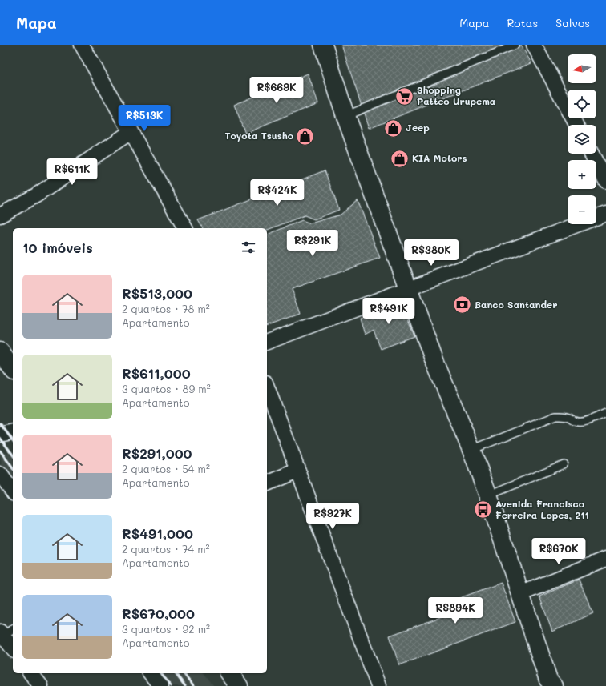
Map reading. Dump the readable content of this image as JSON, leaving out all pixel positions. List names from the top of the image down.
{
  "places": {
    "supermarket": ["Shopping Patteo Urupema"],
    "shop": ["Jeep", "Toyota Tsusho", "KIA Motors"],
    "bank": ["Banco Santander"],
    "bus stop": ["Avenida Francisco Ferreira Lopes, 211"]
  },
  "north": "left",
  "page": {
    "header": "Mapa",
    "nav": ["Mapa", "Rotas", "Salvos"],
    "map_buttons": ["+", "−"],
    "price": [
      "R$669K",
      "R$513K",
      "R$611K",
      "R$424K",
      "R$291K",
      "R$380K",
      "R$491K",
      "R$927K",
      "R$670K",
      "R$894K"
    ],
    "heading": "10 imóveis",
    "list": [
      {
        "name": "R$513,000",
        "note": "2 quartos · 78 m² · Apartamento"
      },
      {
        "name": "R$611,000",
        "note": "3 quartos · 89 m² · Apartamento"
      },
      {
        "name": "R$291,000",
        "note": "2 quartos · 54 m² · Apartamento"
      },
      {
        "name": "R$491,000",
        "note": "2 quartos · 74 m² · Apartamento"
      },
      {
        "name": "R$670,000",
        "note": "3 quartos · 92 m² · Apartamento"
      }
    ]
  }
}
